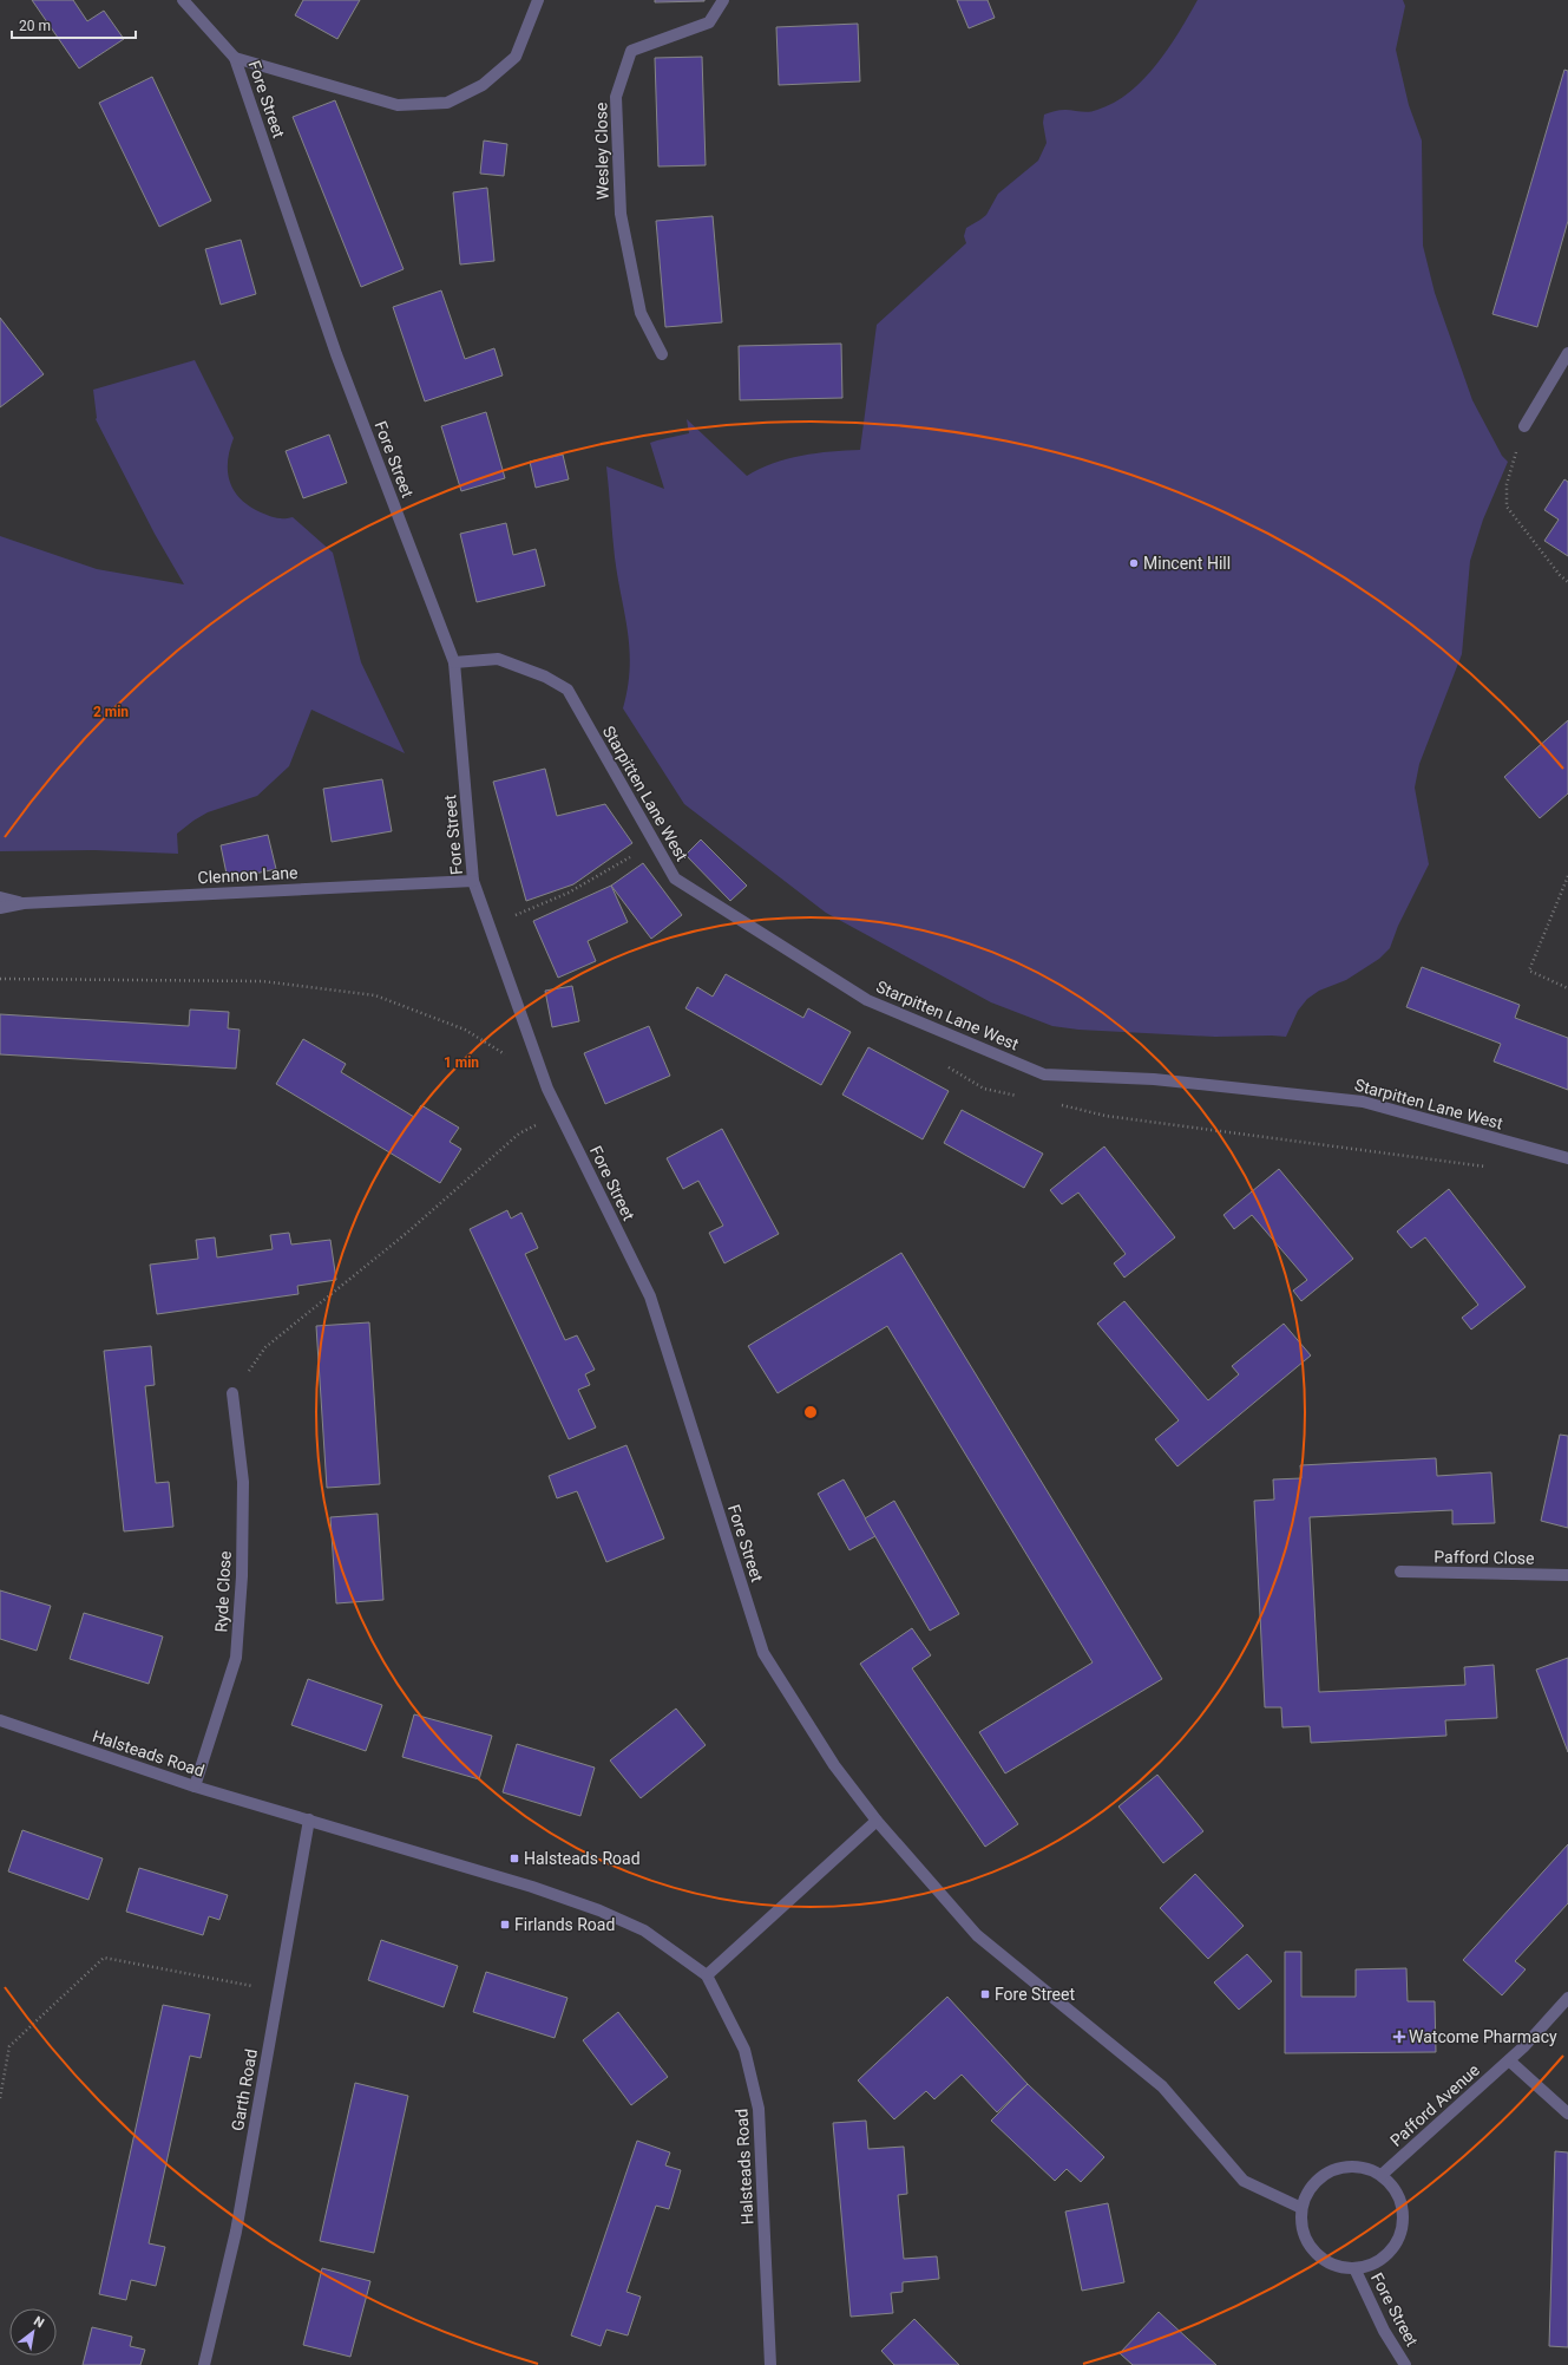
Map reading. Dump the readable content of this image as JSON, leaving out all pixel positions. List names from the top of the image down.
{
  "streets": {
    "street": [
      "Fore Street",
      "Wesley Close",
      "Starpitten Lane West",
      "Clennon Lane",
      "Pafford Close",
      "Ryde Close",
      "Halsteads Road",
      "Garth Road",
      "Pafford Avenue"
    ]
  },
  "crossings": [
    ["Fore Street", "Starpitten Lane West"],
    ["Fore Street", "Clennon Lane"],
    ["Fore Street", "Pafford Avenue"],
    ["Ryde Close", "Halsteads Road"],
    ["Halsteads Road", "Garth Road"]
  ],
  "places": {
    "other": ["Mincent Hill"],
    "transit": ["Halsteads Road", "Firlands Road", "Fore Street"],
    "health": ["Watcome Pharmacy"]
  },
  "scale_bar": "20 m",
  "north": "top right",
  "rings": ["2 min", "1 min"]
}
